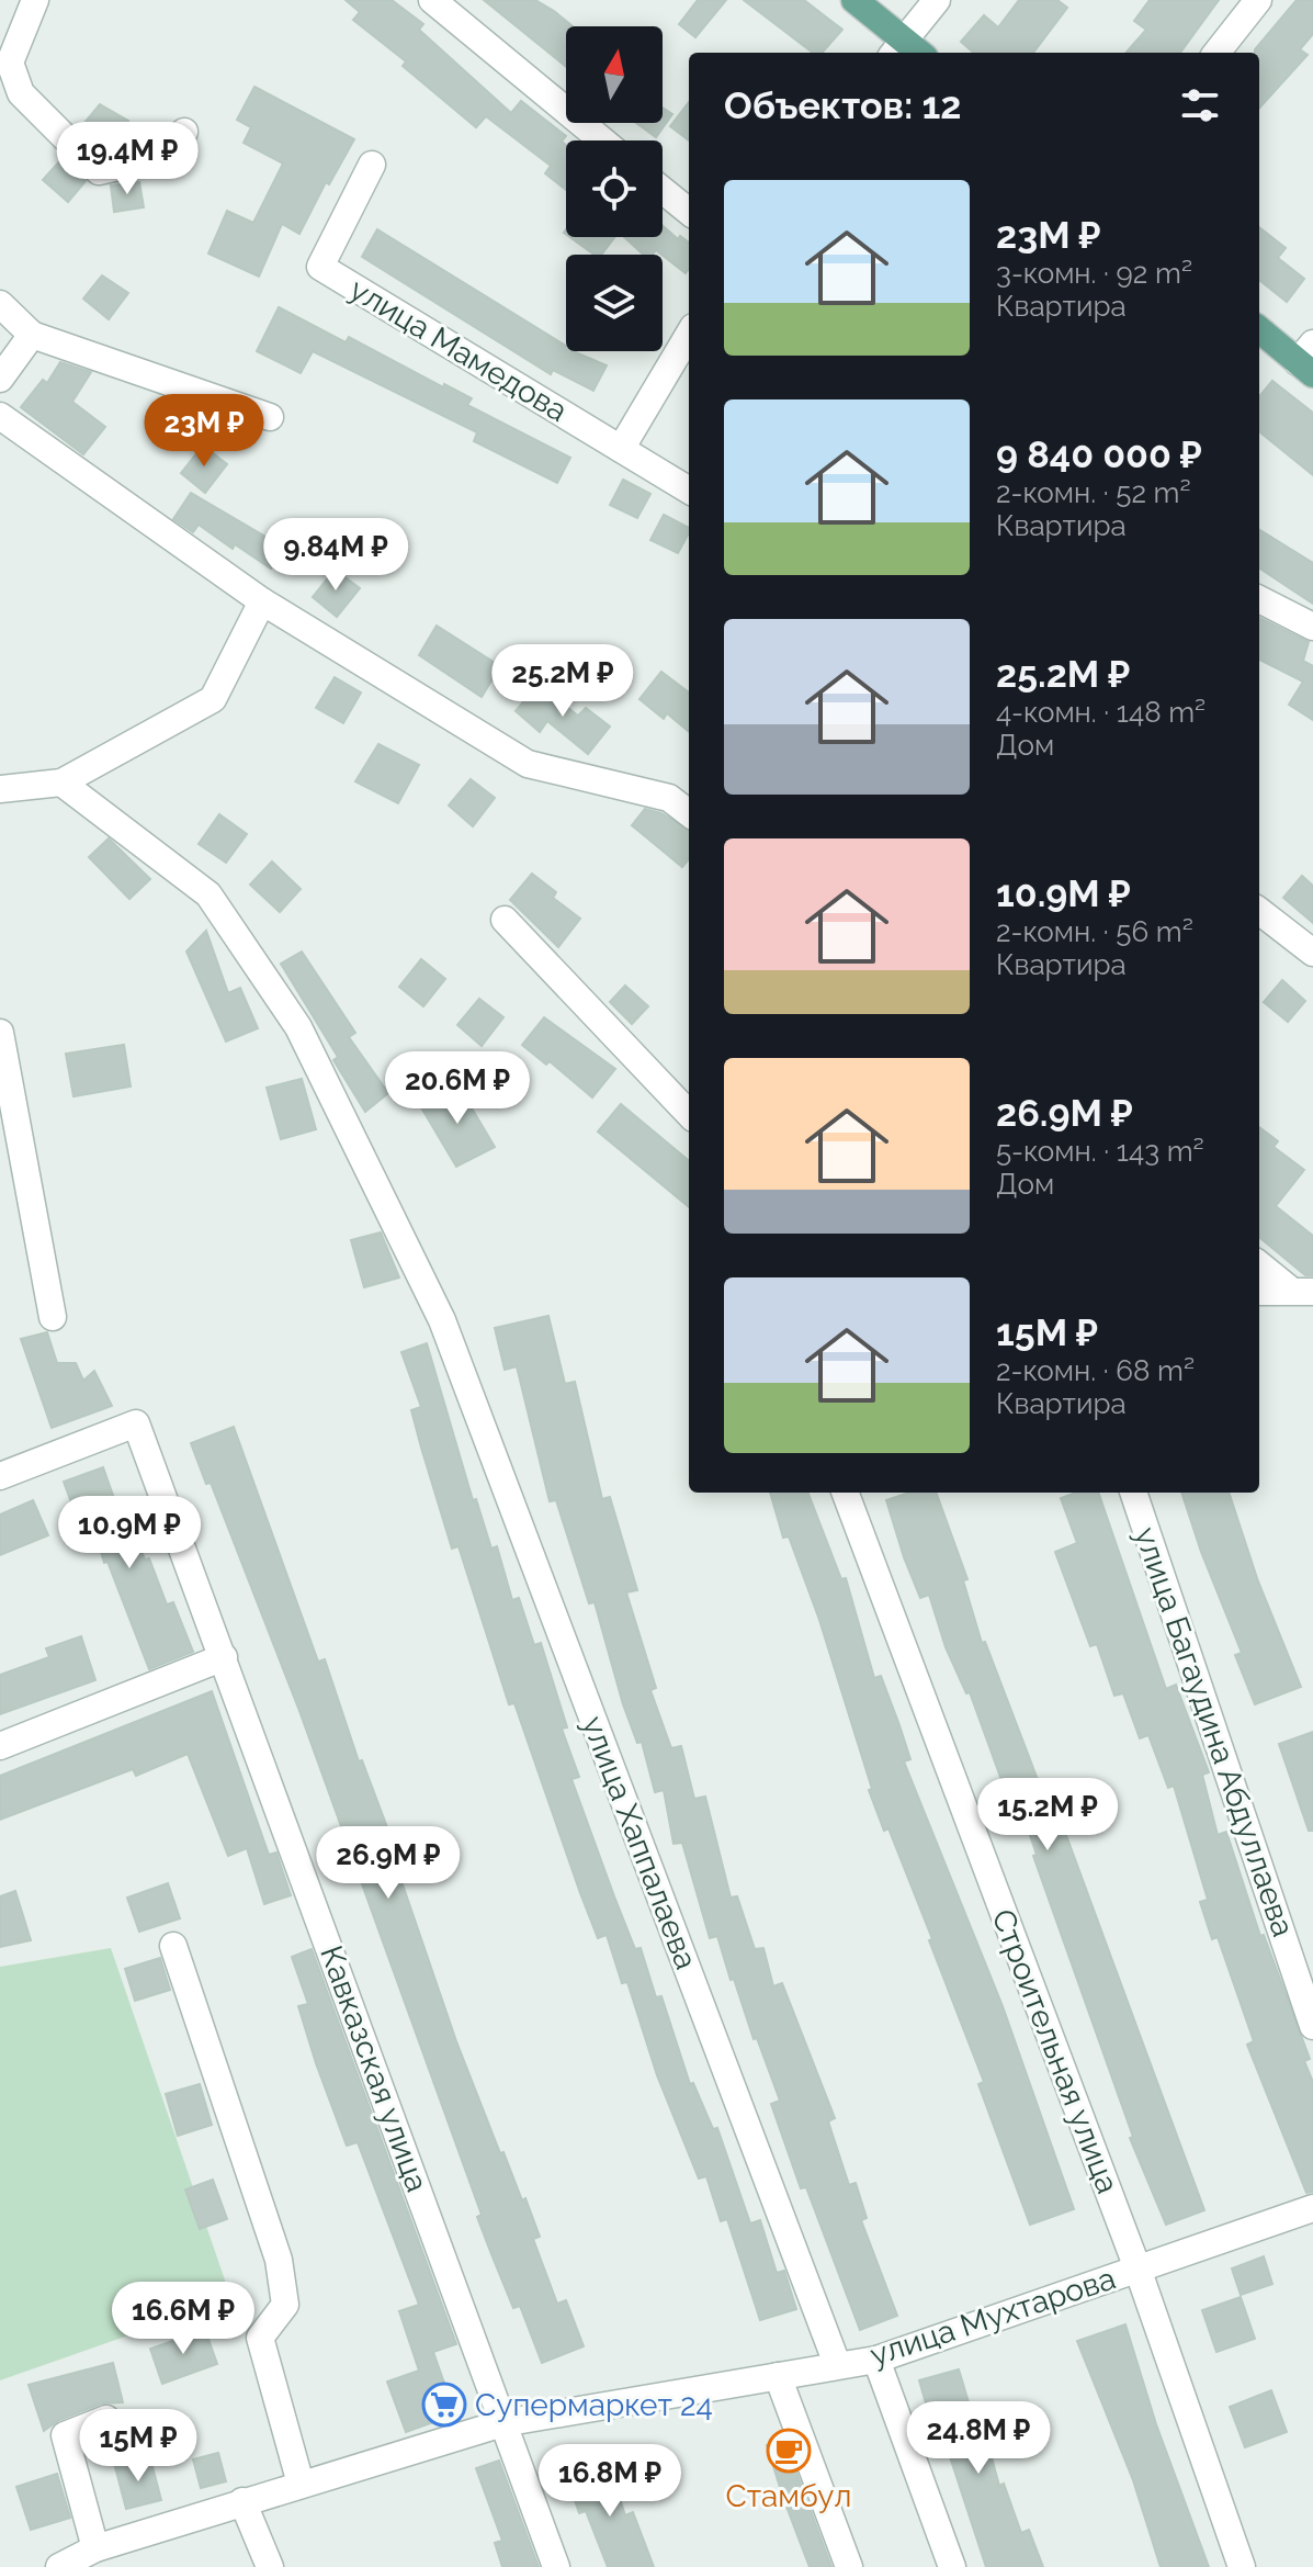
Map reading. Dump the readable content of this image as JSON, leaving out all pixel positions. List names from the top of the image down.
{
  "streets": {
    "street": [
      "улица Мамедова",
      "улица Багаудина Абдуллаева",
      "улица Хаппалаева",
      "Строительная улица",
      "Кавказская улица",
      "улица Мухтарова"
    ]
  },
  "crossings": [
    ["улица Хаппалаева", "улица Мухтарова"],
    ["Строительная улица", "улица Мухтарова"],
    ["Кавказская улица", "улица Мухтарова"]
  ],
  "places": {
    "supermarket": ["Супермаркет 24"],
    "cafe": ["Стамбул"]
  },
  "north": "top",
  "page": {
    "heading": "Объектов: 12",
    "price": [
      "19.4M ₽",
      "23M ₽",
      "9.84M ₽",
      "25.2M ₽",
      "20.6M ₽",
      "10.9M ₽",
      "15.2M ₽",
      "26.9M ₽",
      "16.6M ₽",
      "24.8M ₽",
      "15M ₽",
      "16.8M ₽"
    ],
    "list": [
      {
        "name": "23M ₽",
        "note": "3-комн. · 92 m² · Квартира"
      },
      {
        "name": "9 840 000 ₽",
        "note": "2-комн. · 52 m² · Квартира"
      },
      {
        "name": "25.2M ₽",
        "note": "4-комн. · 148 m² · Дом"
      },
      {
        "name": "10.9M ₽",
        "note": "2-комн. · 56 m² · Квартира"
      },
      {
        "name": "26.9M ₽",
        "note": "5-комн. · 143 m² · Дом"
      },
      {
        "name": "15M ₽",
        "note": "2-комн. · 68 m² · Квартира"
      }
    ]
  }
}
